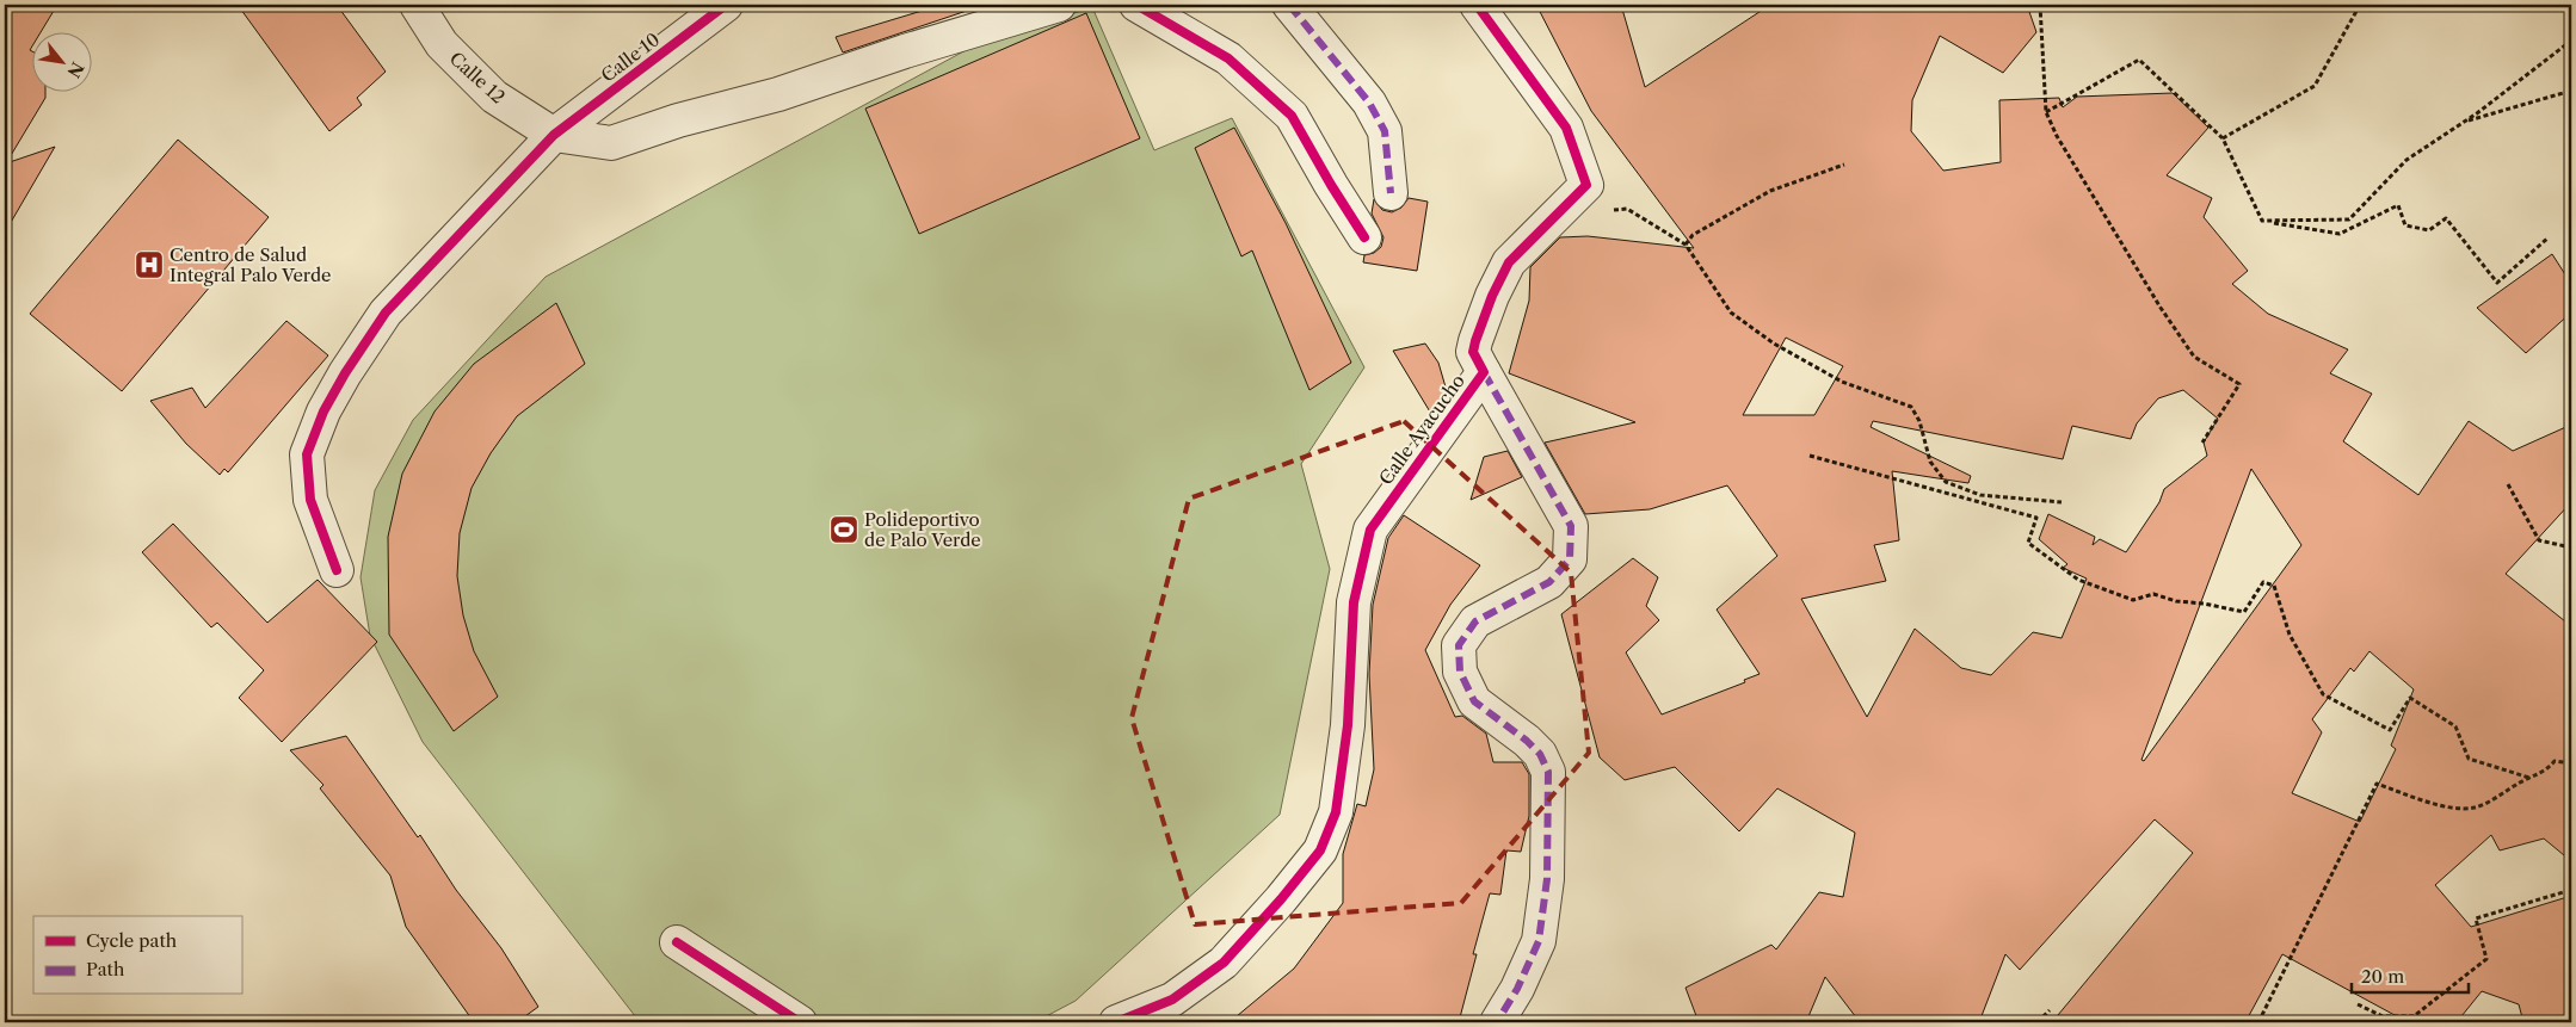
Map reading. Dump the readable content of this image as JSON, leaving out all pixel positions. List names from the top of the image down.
{
  "streets": {
    "street": ["Calle 10", "Calle 12", "Calle Ayacucho"]
  },
  "crossings": [
    ["Calle 10", "Calle 12"]
  ],
  "places": {
    "hospital": ["Centro de Salud Integral Palo Verde"],
    "sports": ["Polideportivo de Palo Verde"]
  },
  "legend": ["Cycle path", "Path"],
  "scale_bar": "20 m",
  "north": "bottom right"
}
